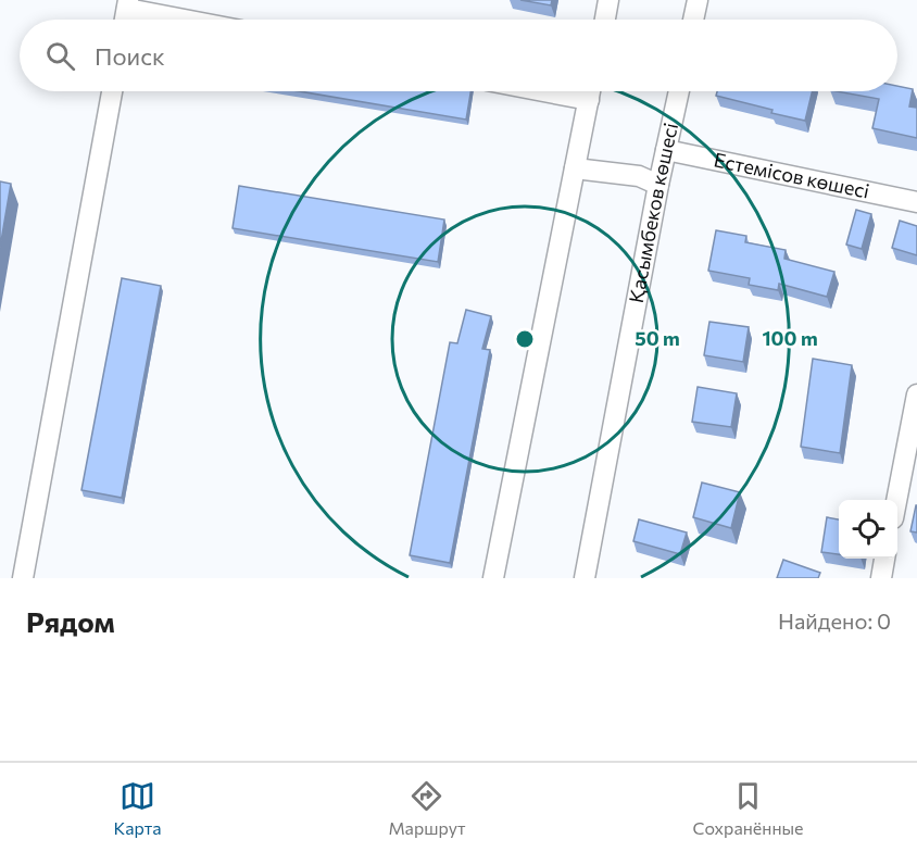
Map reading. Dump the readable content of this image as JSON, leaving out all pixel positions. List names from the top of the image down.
{
  "streets": {
    "street": ["Естемісов көшесі", "Қасымбеков көшесі"]
  },
  "crossings": [
    ["Естемісов көшесі", "Қасымбеков көшесі"]
  ],
  "page": {
    "search": "Поиск",
    "heading": ["Рядом", "Найдено: 0"],
    "nav": ["Карта", "Маршрут", "Сохранённые"]
  },
  "rings": ["50 m", "100 m"]
}
